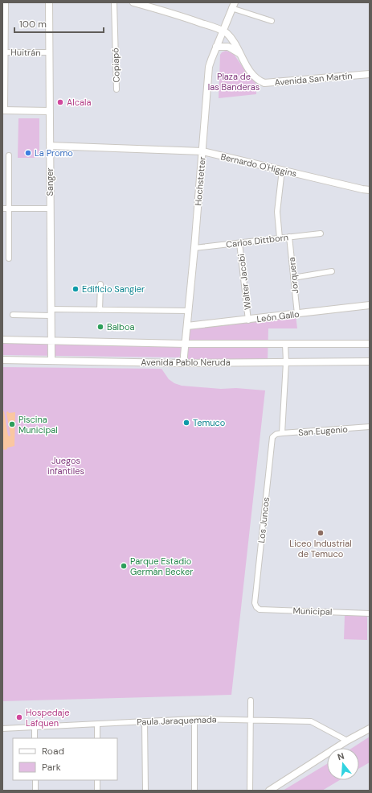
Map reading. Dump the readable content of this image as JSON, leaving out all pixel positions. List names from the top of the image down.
{
  "streets": {
    "main road": [
      "Avenida San Martín",
      "Bernardo O'Higgins",
      "Hochstetter",
      "Sanger",
      "León Gallo",
      "Avenida Pablo Neruda"
    ],
    "street": [
      "Huitrán",
      "Copiapó",
      "Carlos Dittborn",
      "Jorquera",
      "Walter Jacobi",
      "San Eugenio",
      "Los Juncos",
      "Municipal",
      "Paula Jaraquemada"
    ]
  },
  "crossings": [
    ["Huitrán", "Sanger"],
    ["Avenida San Martín", "Hochstetter"],
    ["Bernardo O'Higgins", "Hochstetter"],
    ["Bernardo O'Higgins", "Sanger"],
    ["Hochstetter", "Carlos Dittborn"],
    ["Hochstetter", "León Gallo"],
    ["Hochstetter", "Avenida Pablo Neruda"],
    ["Sanger", "Avenida Pablo Neruda"],
    ["Carlos Dittborn", "Jorquera"],
    ["Carlos Dittborn", "Walter Jacobi"],
    ["Jorquera", "León Gallo"],
    ["Walter Jacobi", "León Gallo"],
    ["San Eugenio", "Los Juncos"],
    ["Los Juncos", "Municipal"]
  ],
  "parks": ["Plaza de las Banderas", "Juegos infantiles"],
  "places": [
    "Alcala",
    "La Promo",
    "Edificio Sangier",
    "Balboa",
    "Temuco",
    "Piscina Municipal",
    "Liceo Industrial de Temuco",
    "Parque Estadio Germán Becker",
    "Hospedaje Lafquen"
  ],
  "legend": ["Road", "Park"],
  "scale_bar": "100 m",
  "north": "top"
}
